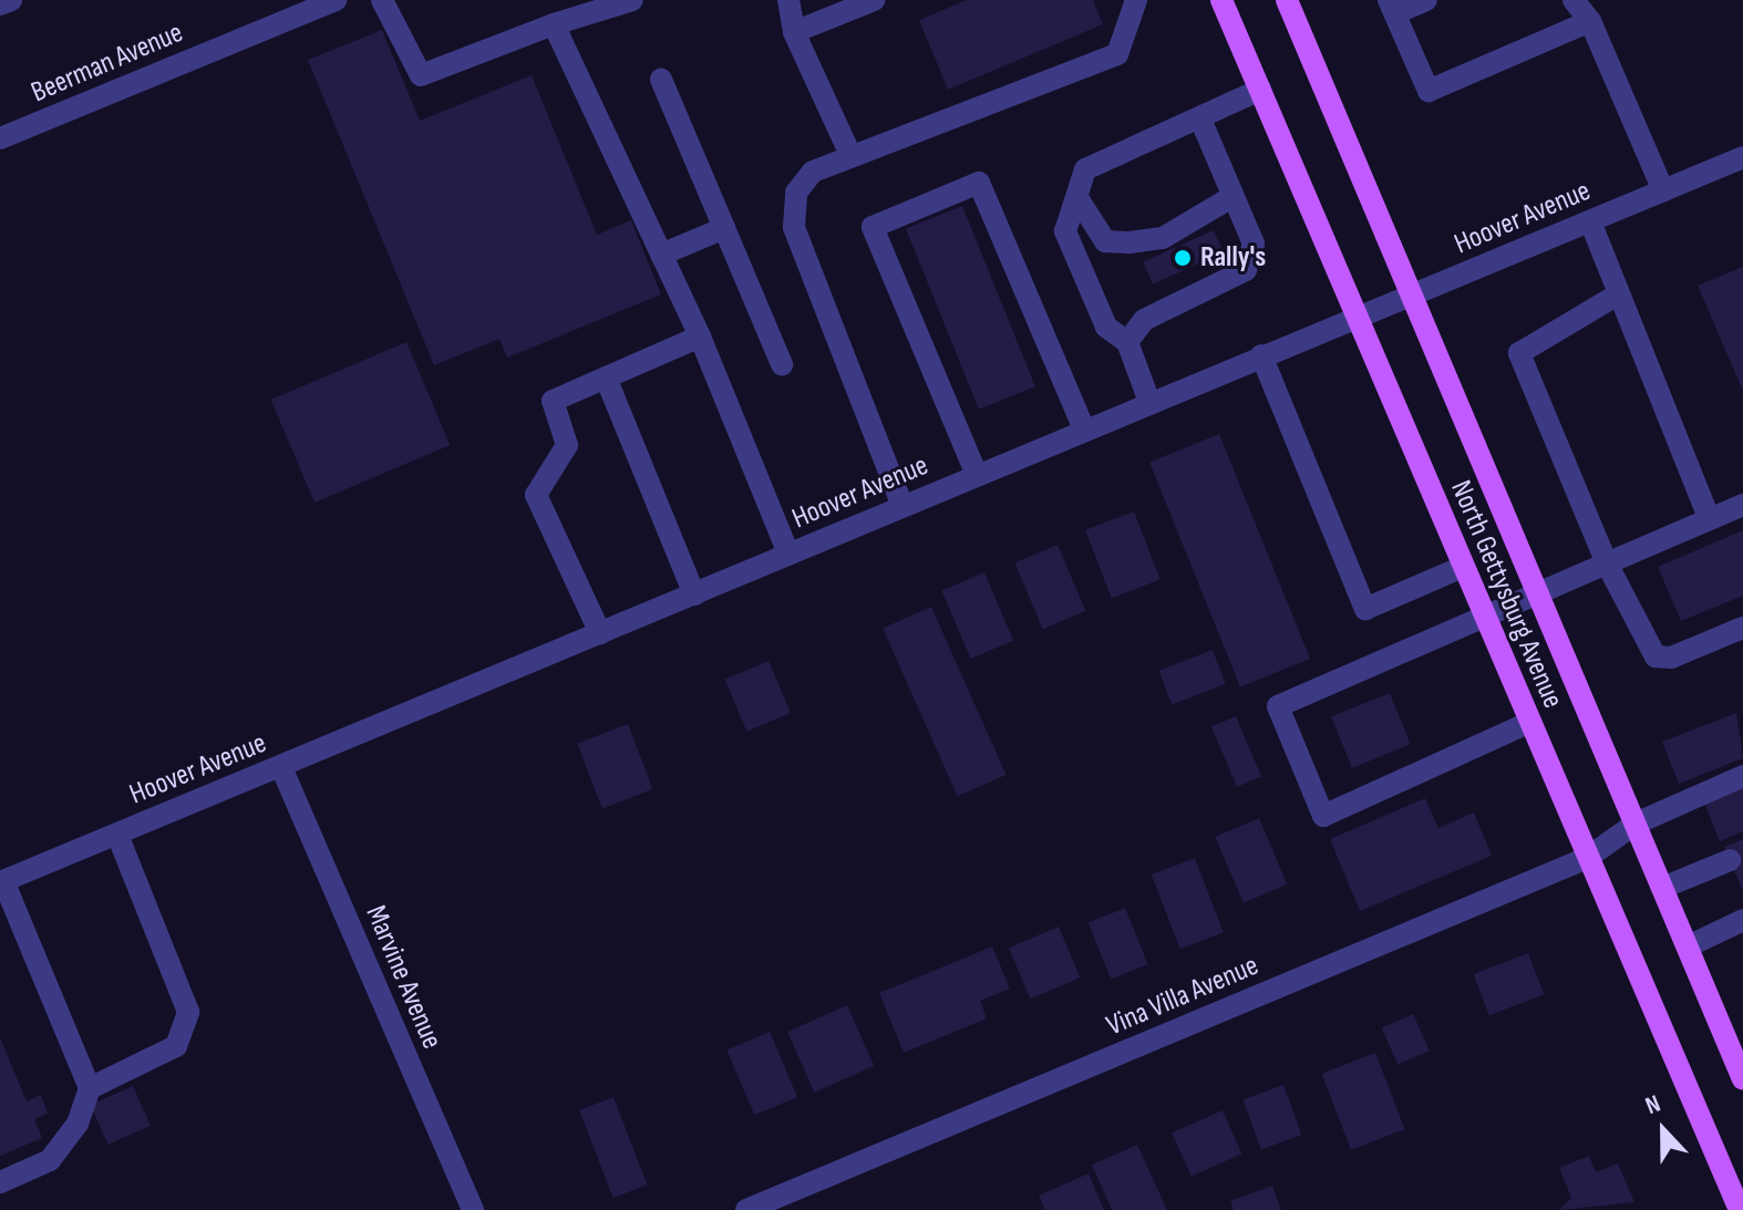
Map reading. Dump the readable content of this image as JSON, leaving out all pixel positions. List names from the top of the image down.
{
  "streets": {
    "main road": ["North Gettysburg Avenue"],
    "street": [
      "Beerman Avenue",
      "Hoover Avenue",
      "Marvine Avenue",
      "Vina Villa Avenue"
    ]
  },
  "crossings": [
    ["Hoover Avenue", "North Gettysburg Avenue"],
    ["Hoover Avenue", "Marvine Avenue"],
    ["North Gettysburg Avenue", "Vina Villa Avenue"]
  ],
  "places": ["Rally's"],
  "north": "top"
}
